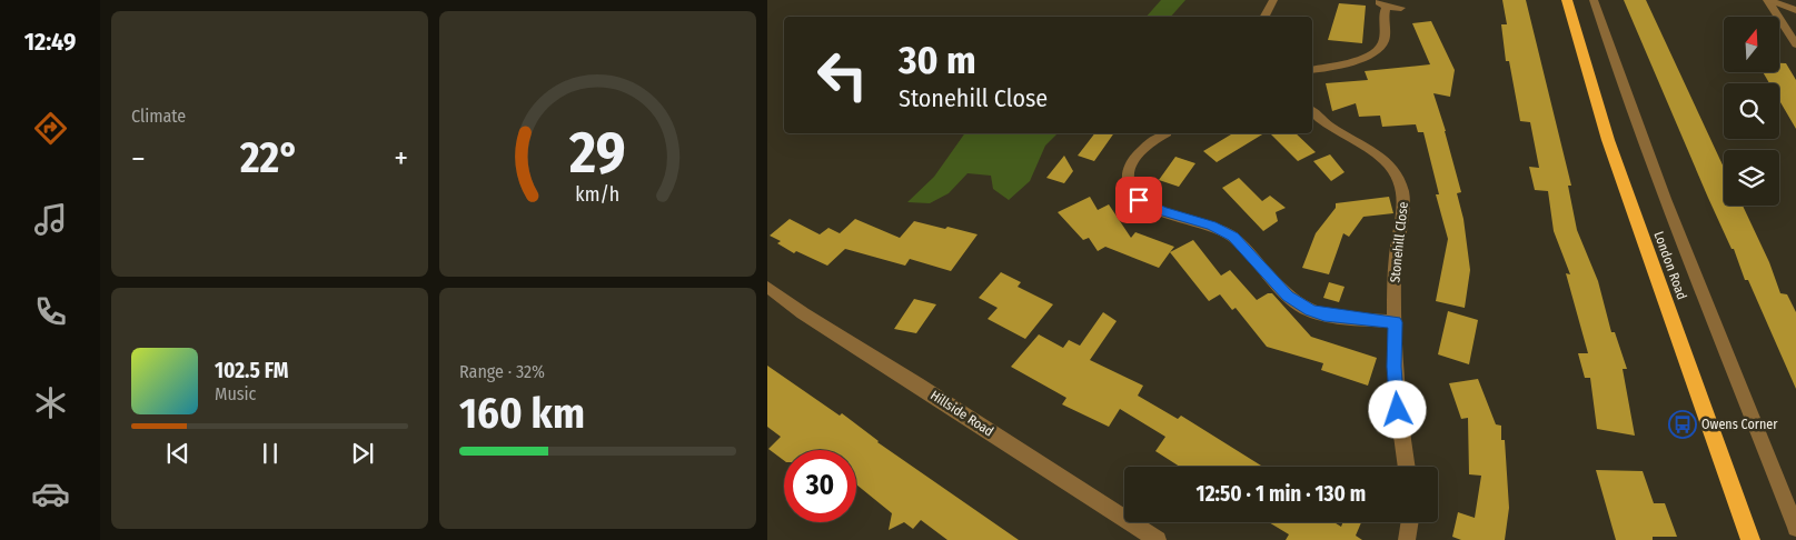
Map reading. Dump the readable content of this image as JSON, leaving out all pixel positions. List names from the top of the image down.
{
  "streets": {
    "highway": ["London Road"],
    "street": ["Stonehill Close", "Hillside Road"]
  },
  "places": {
    "bus stop": ["Owens Corner"]
  },
  "north": "top",
  "page": {
    "tabs": "12:49",
    "tile": [
      "Climate",
      ["Range · 32%", "160 km"]
    ],
    "turn": ["30 m", "Stonehill Close"],
    "heat": ["−", "22°", "+"],
    "song": ["102.5 FM", "Music"],
    "limit": "30",
    "trip": "12:50 · 1 min · 130 m",
    "gauge": ["29", "km/h"]
  }
}
